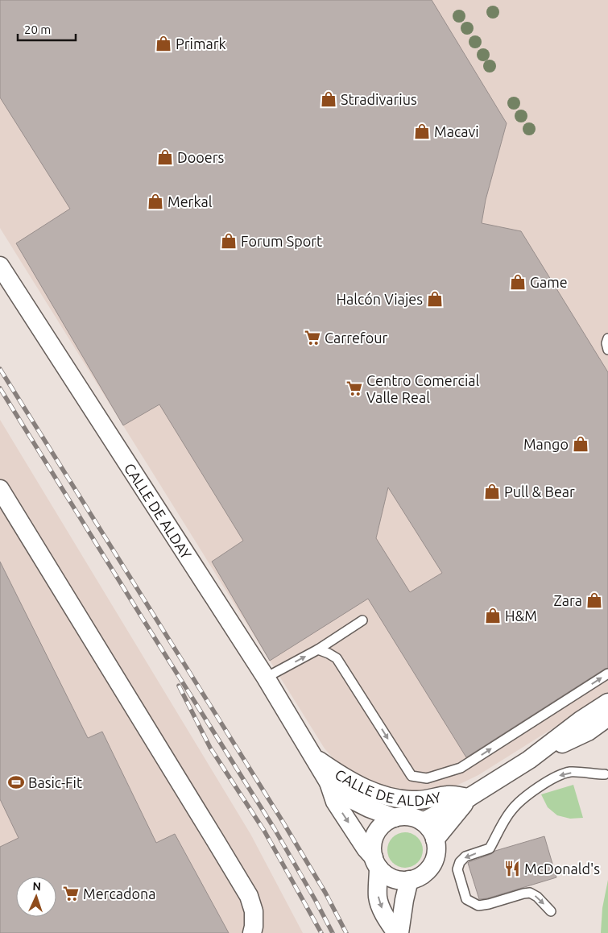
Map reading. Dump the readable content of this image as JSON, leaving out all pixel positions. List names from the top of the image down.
{
  "streets": {
    "street": ["CALLE DE ALDAY"]
  },
  "places": {
    "shop": [
      "Primark",
      "Stradivarius",
      "Macavi",
      "Dooers",
      "Merkal",
      "Forum Sport",
      "Game",
      "Halcón Viajes",
      "Mango",
      "Pull & Bear",
      "Zara",
      "H&M"
    ],
    "supermarket": ["Carrefour", "Centro Comercial Valle Real", "Mercadona"],
    "sports": ["Basic-Fit"],
    "restaurant": ["McDonald's"]
  },
  "scale_bar": "20 m",
  "north": "top"
}
